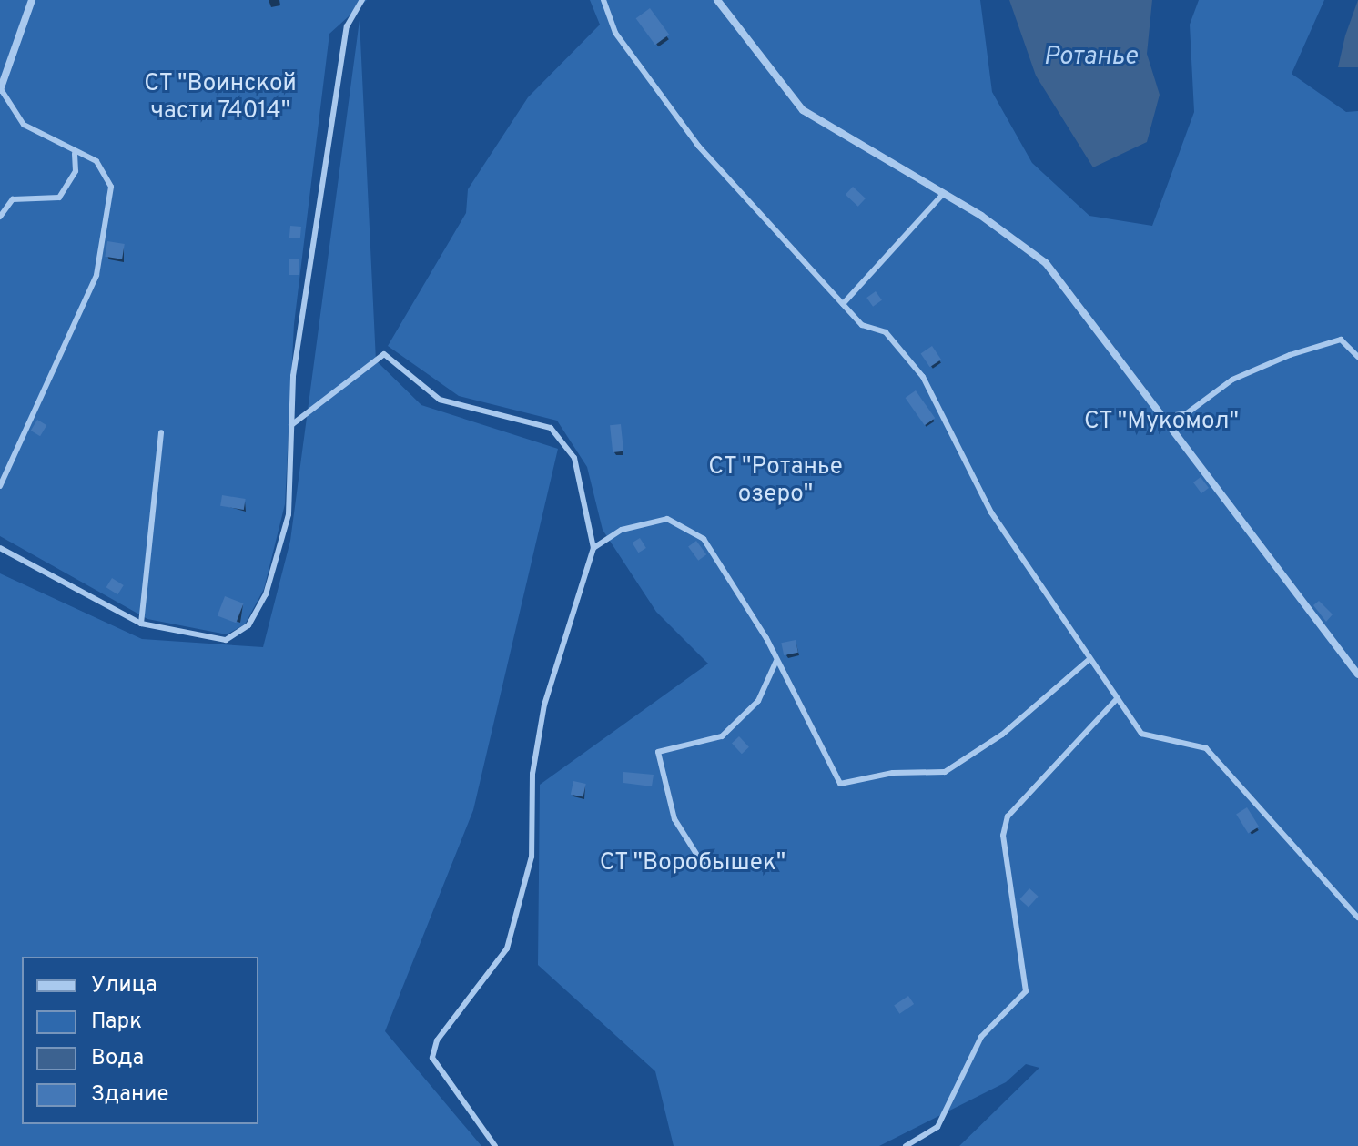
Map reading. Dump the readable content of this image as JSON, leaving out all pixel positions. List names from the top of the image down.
{
  "water": ["Ротанье"],
  "parks": [
    "СТ \"Воинской части 74014\"",
    "СТ \"Мукомол\"",
    "СТ \"Ротанье озеро\"",
    "СТ \"Воробышек\""
  ],
  "legend": [
    "Улица",
    "Парк",
    "Вода",
    "Здание"
  ]
}
